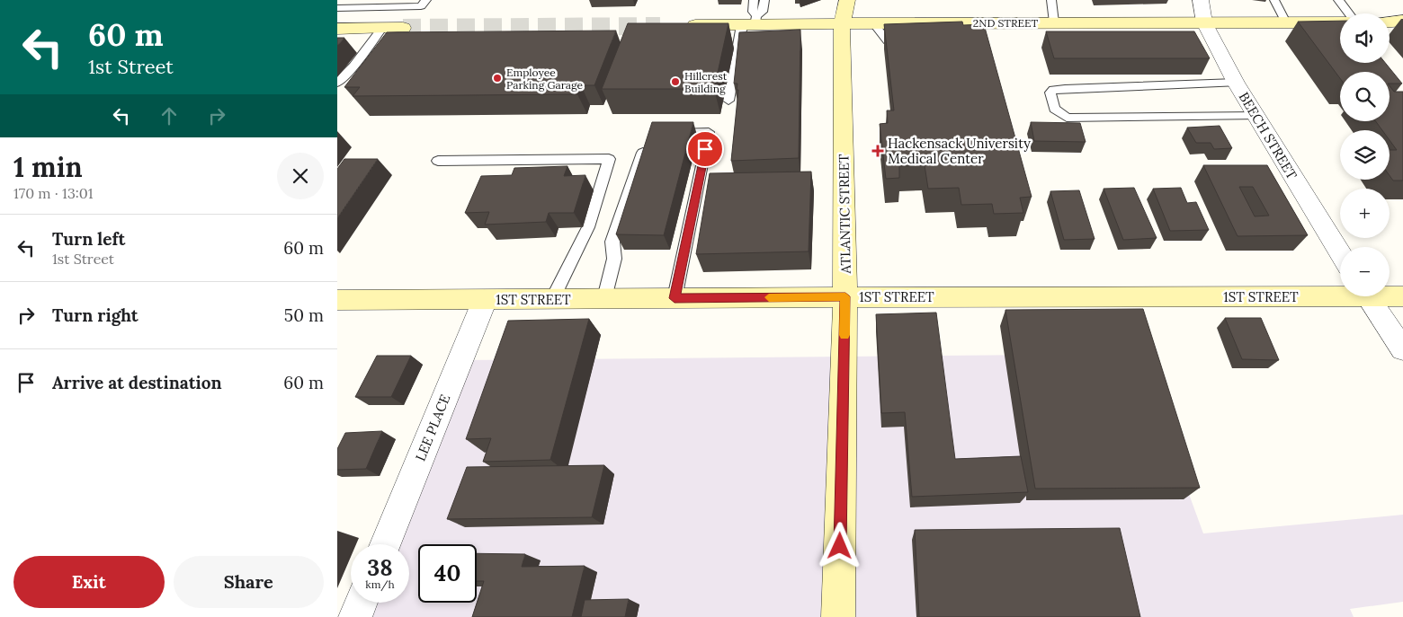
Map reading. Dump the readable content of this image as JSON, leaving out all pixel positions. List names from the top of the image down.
{
  "streets": {
    "street": [
      "2ND STREET",
      "BEECH STREET",
      "ATLANTIC STREET",
      "1ST STREET",
      "LEE PLACE"
    ]
  },
  "crossings": [
    ["2ND STREET", "BEECH STREET"],
    ["2ND STREET", "ATLANTIC STREET"],
    ["ATLANTIC STREET", "1ST STREET"],
    ["1ST STREET", "LEE PLACE"]
  ],
  "places": {
    "other": ["Employee Parking Garage", "Hillcrest Building"],
    "health": ["Hackensack University Medical Center"]
  },
  "page": {
    "turn": ["60 m", "1st Street"],
    "map_buttons": ["+", "−"],
    "heading": ["1 min", "170 m · 13:01"],
    "list": [
      {
        "name": "Turn left",
        "note": "1st Street",
        "value": "60 m"
      },
      {
        "name": "Turn right",
        "value": "50 m"
      },
      {
        "name": "Arrive at destination",
        "value": "60 m"
      }
    ],
    "speed": "38 km/h",
    "limit": "40",
    "buttons": ["Exit", "Share"]
  }
}
